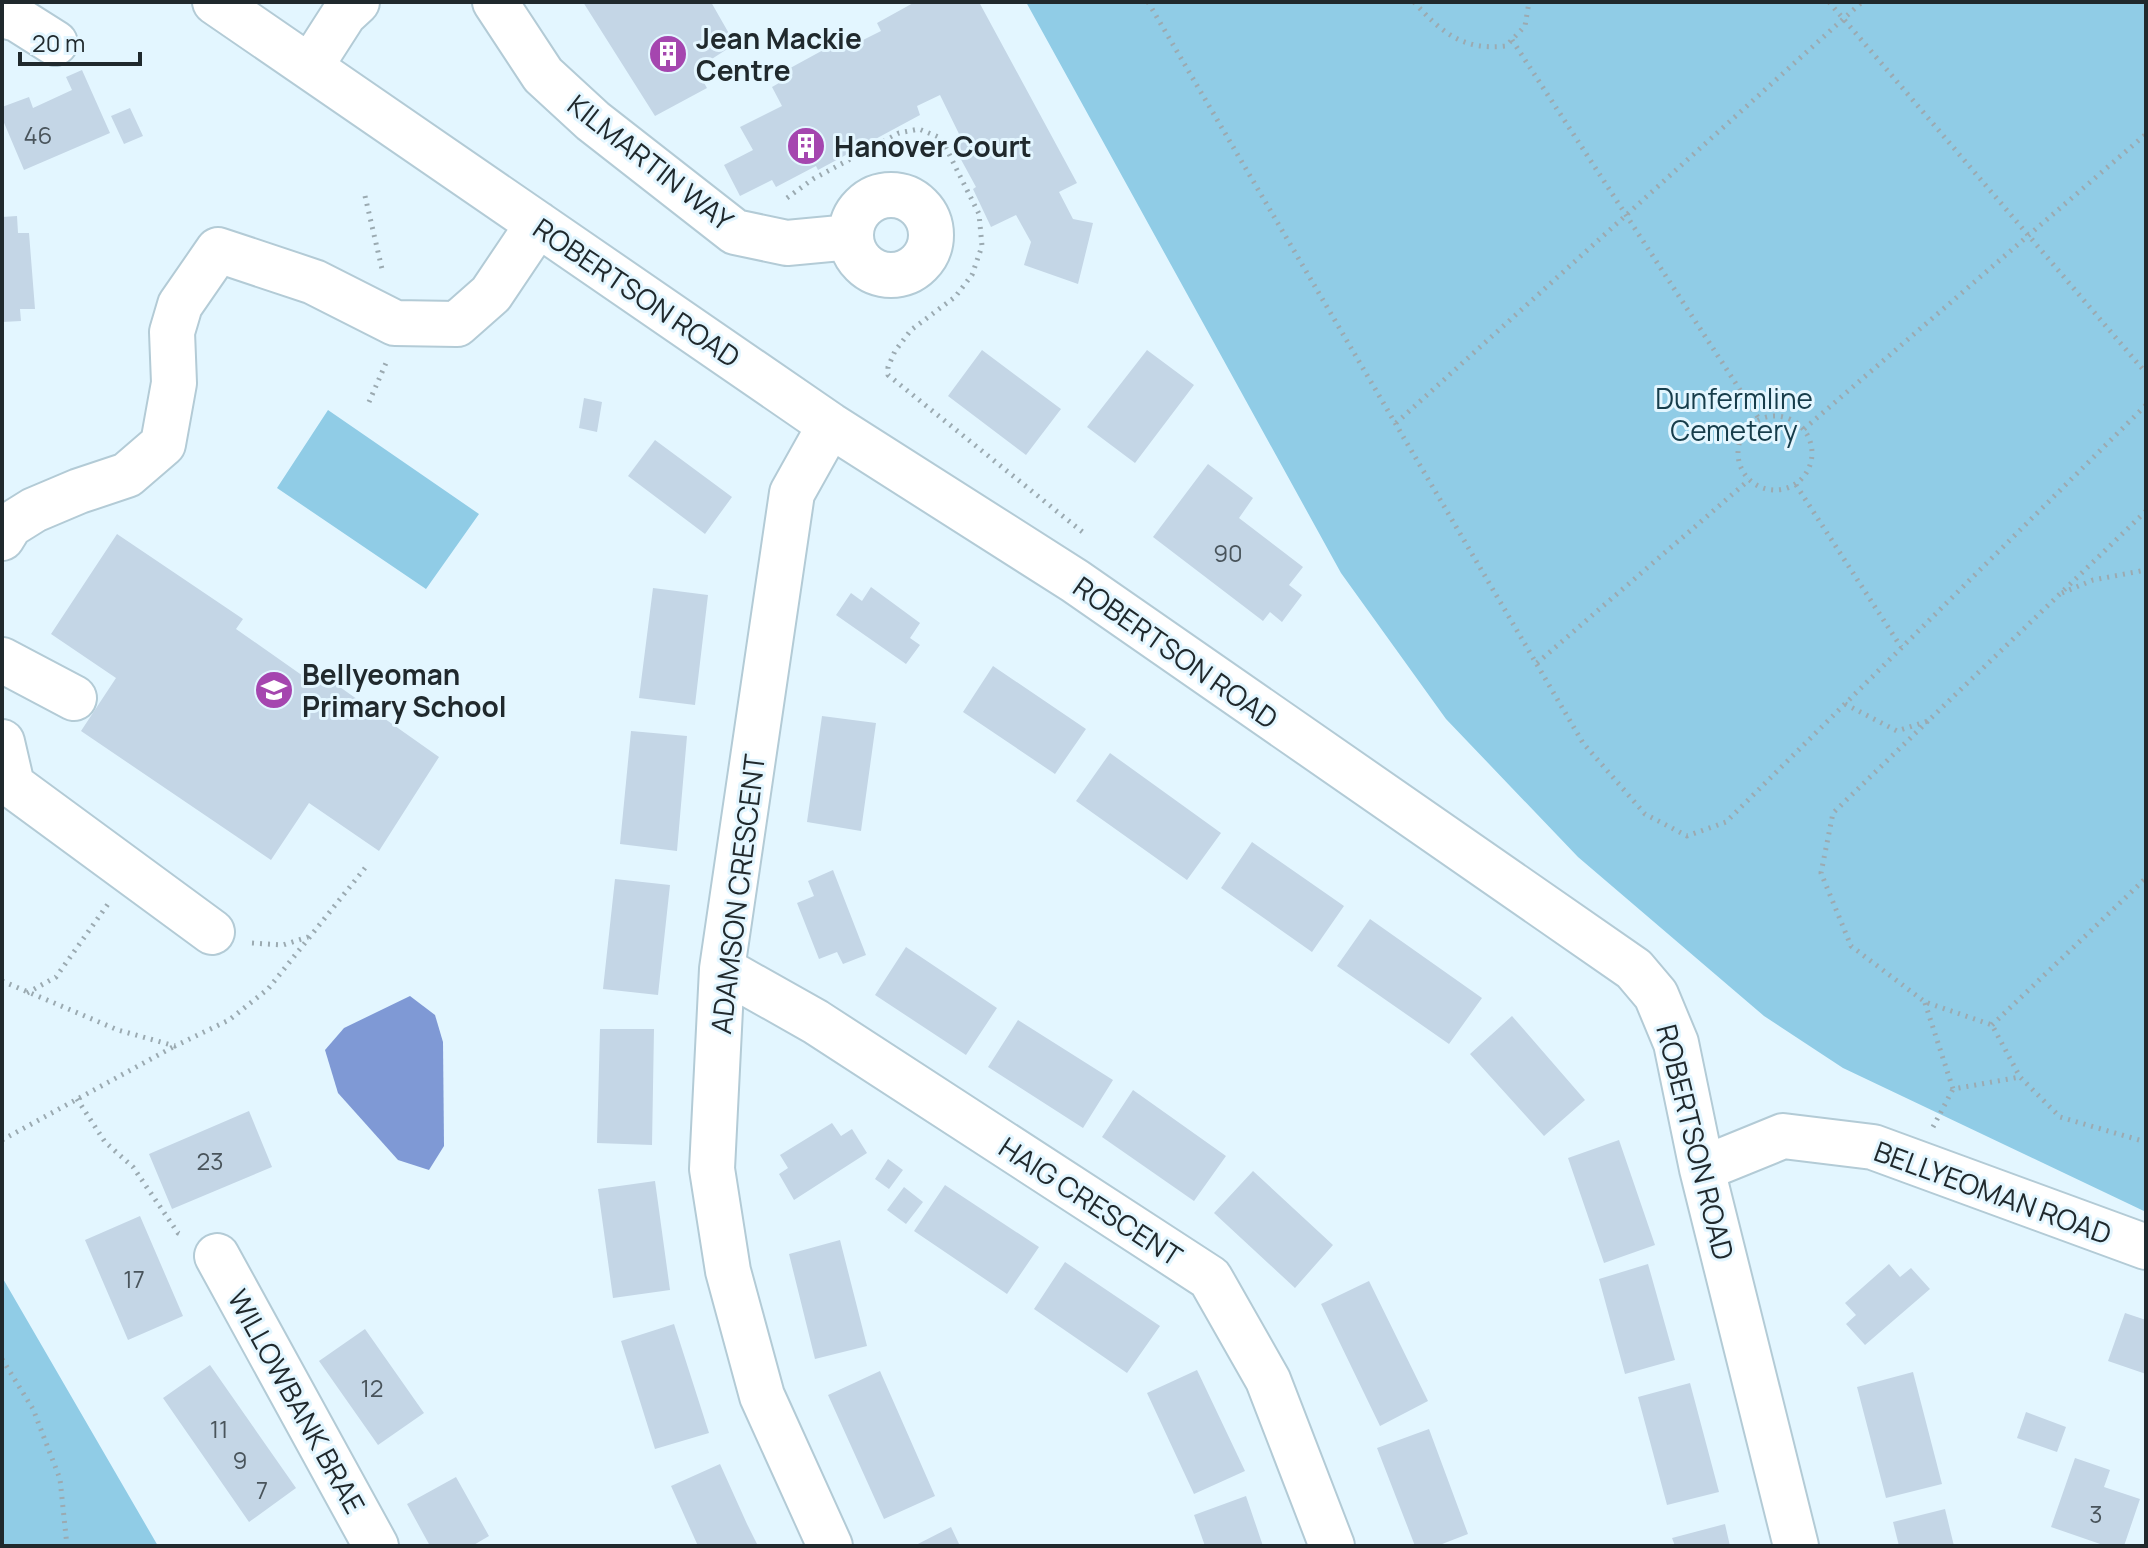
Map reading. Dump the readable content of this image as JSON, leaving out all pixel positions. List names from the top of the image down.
{
  "streets": {
    "street": [
      "KILMARTIN WAY",
      "ROBERTSON ROAD",
      "ADAMSON CRESCENT",
      "BELLYEOMAN ROAD",
      "HAIG CRESCENT",
      "WILLOWBANK BRAE"
    ]
  },
  "crossings": [
    ["ROBERTSON ROAD", "ADAMSON CRESCENT"],
    ["ROBERTSON ROAD", "BELLYEOMAN ROAD"],
    ["ADAMSON CRESCENT", "HAIG CRESCENT"]
  ],
  "parks": ["Dunfermline Cemetery"],
  "places": {
    "building": ["Jean Mackie Centre", "Hanover Court"],
    "school or university": ["Bellyeoman Primary School"]
  },
  "house_numbers": [
    "46",
    "90",
    "23",
    "17",
    "12",
    "11",
    "9",
    "7",
    "3"
  ],
  "scale_bar": "20 m"
}
